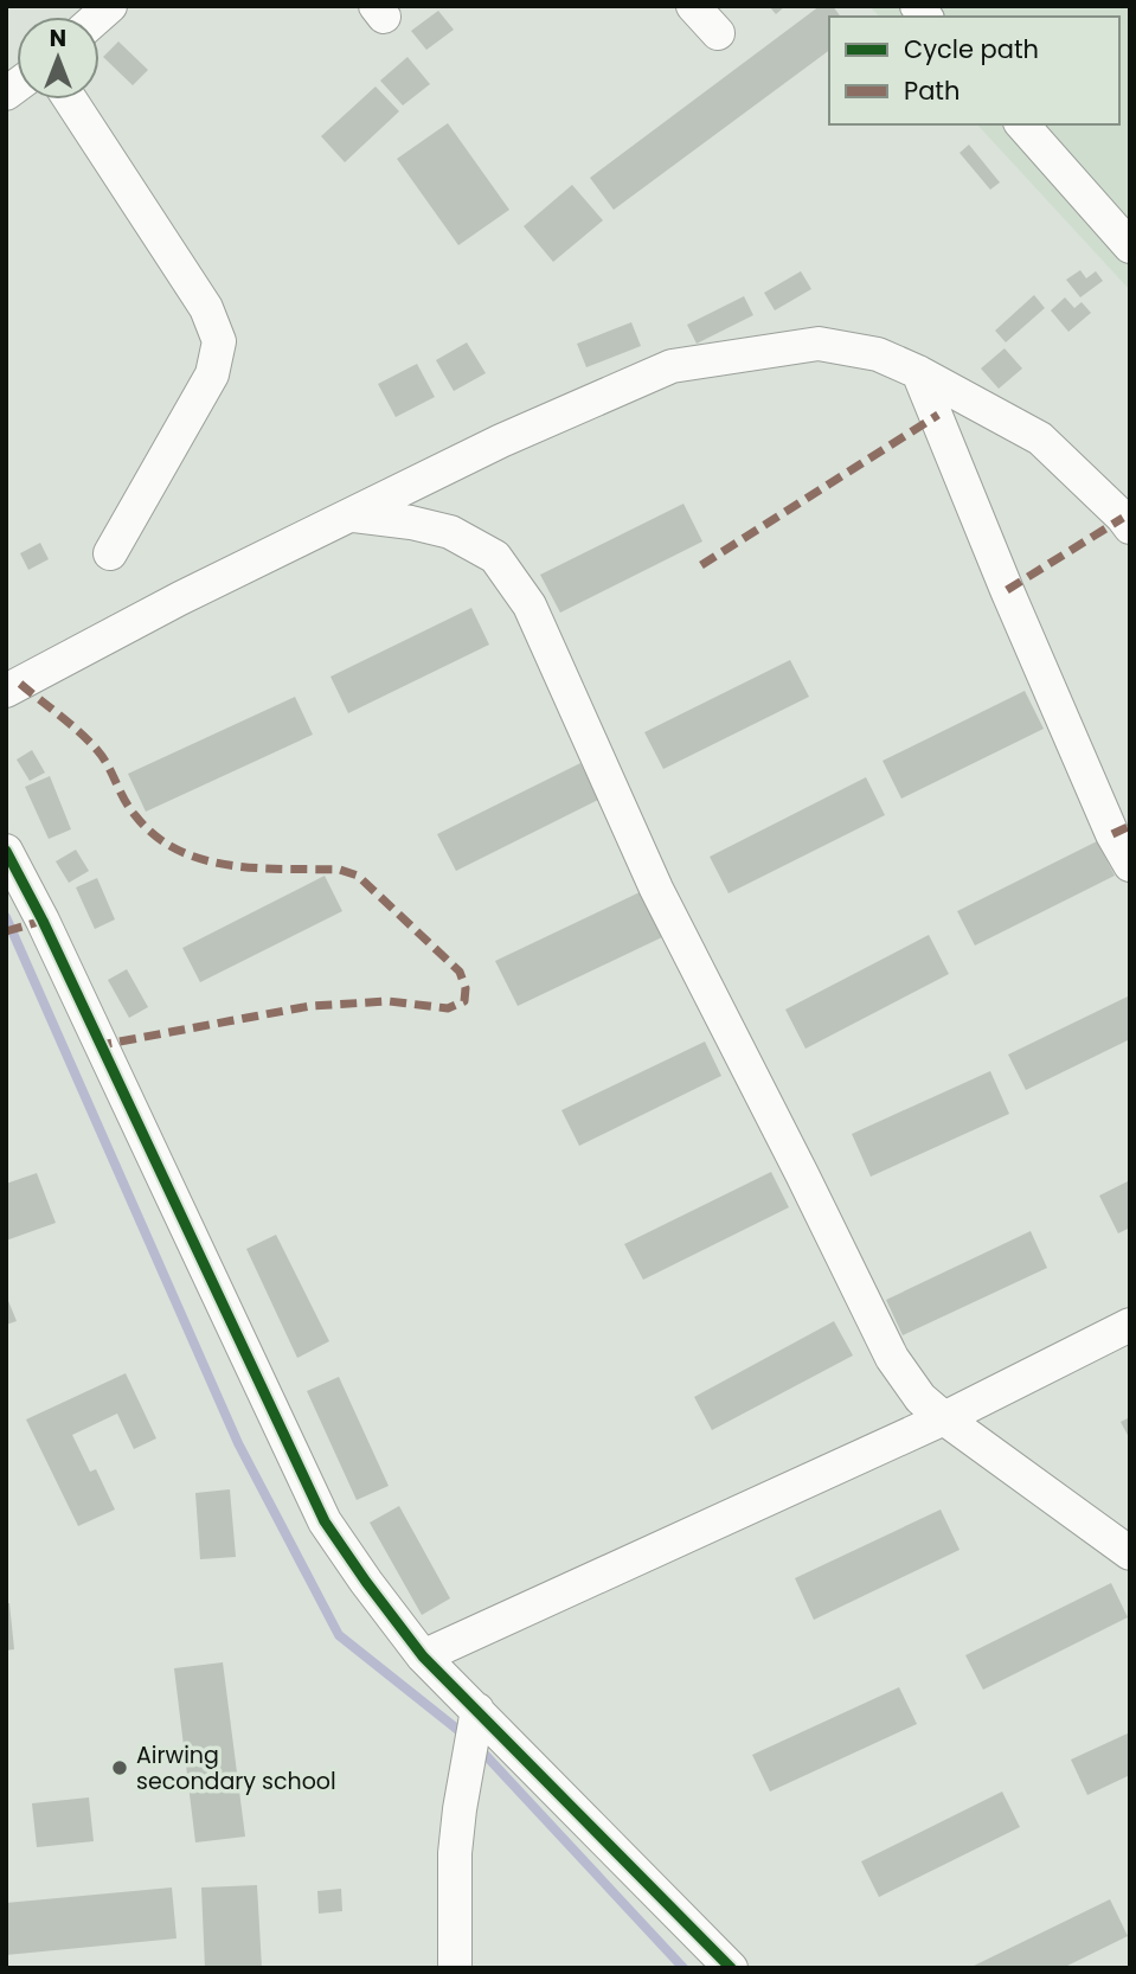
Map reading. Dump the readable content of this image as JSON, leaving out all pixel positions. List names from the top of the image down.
{
  "places": ["Airwing secondary school"],
  "legend": ["Cycle path", "Path"],
  "north": "top"
}
